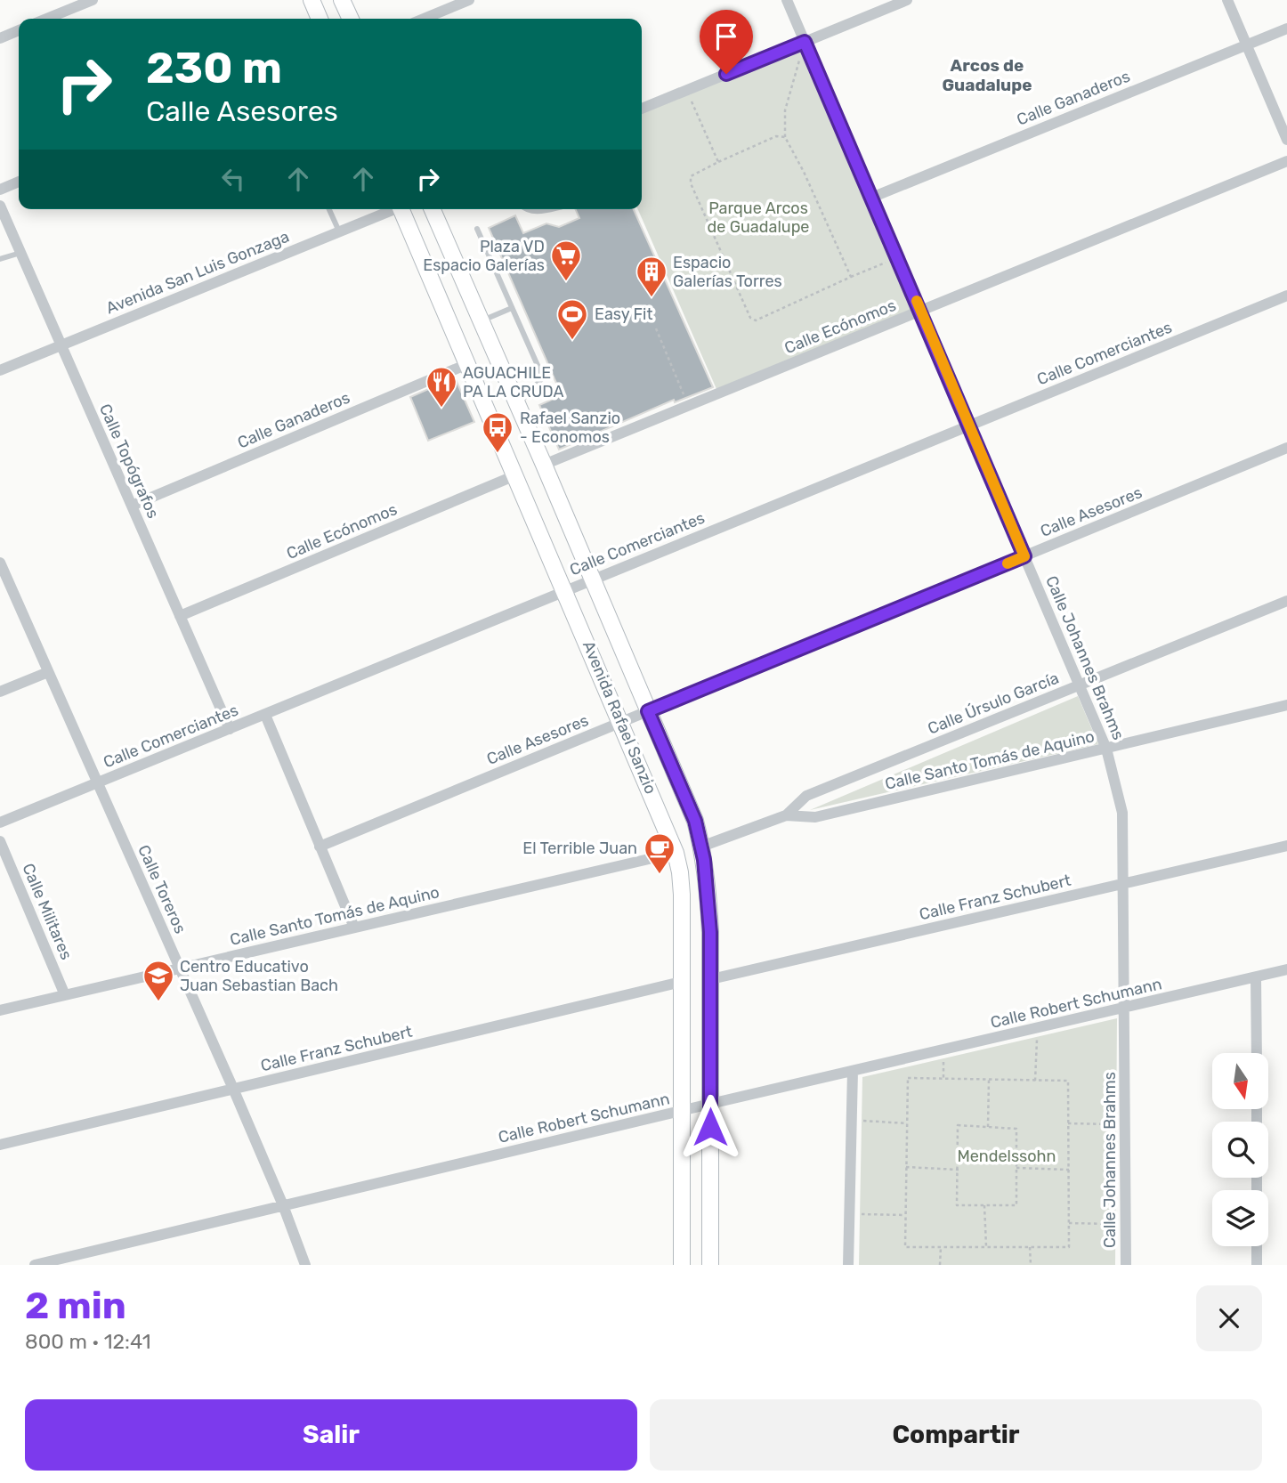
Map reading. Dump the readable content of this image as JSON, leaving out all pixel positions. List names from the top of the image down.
{
  "streets": {
    "main road": ["Avenida Rafael Sanzio"],
    "street": [
      "Calle Ganaderos",
      "Avenida San Luis Gonzaga",
      "Calle Ecónomos",
      "Calle Comerciantes",
      "Calle Topógrafos",
      "Calle Asesores",
      "Calle Johannes Brahms",
      "Calle Úrsulo García",
      "Calle Santo Tomás de Aquino",
      "Calle Toreros",
      "Calle Franz Schubert",
      "Calle Militares",
      "Calle Robert Schumann"
    ]
  },
  "crossings": [
    ["Calle Ganaderos", "Calle Topógrafos"],
    ["Calle Ganaderos", "Calle Johannes Brahms"],
    ["Calle Ganaderos", "Avenida Rafael Sanzio"],
    ["Avenida San Luis Gonzaga", "Calle Topógrafos"],
    ["Calle Ecónomos", "Calle Topógrafos"],
    ["Calle Ecónomos", "Calle Johannes Brahms"],
    ["Calle Ecónomos", "Avenida Rafael Sanzio"],
    ["Calle Comerciantes", "Calle Topógrafos"],
    ["Calle Comerciantes", "Calle Johannes Brahms"],
    ["Calle Comerciantes", "Avenida Rafael Sanzio"],
    ["Calle Comerciantes", "Calle Toreros"],
    ["Calle Asesores", "Calle Johannes Brahms"],
    ["Calle Asesores", "Avenida Rafael Sanzio"],
    ["Calle Johannes Brahms", "Calle Úrsulo García"],
    ["Calle Johannes Brahms", "Calle Santo Tomás de Aquino"],
    ["Calle Johannes Brahms", "Calle Franz Schubert"],
    ["Calle Johannes Brahms", "Calle Robert Schumann"],
    ["Calle Úrsulo García", "Calle Santo Tomás de Aquino"],
    ["Avenida Rafael Sanzio", "Calle Santo Tomás de Aquino"],
    ["Avenida Rafael Sanzio", "Calle Franz Schubert"],
    ["Avenida Rafael Sanzio", "Calle Robert Schumann"],
    ["Calle Santo Tomás de Aquino", "Calle Toreros"],
    ["Calle Santo Tomás de Aquino", "Calle Militares"],
    ["Calle Toreros", "Calle Franz Schubert"],
    ["Calle Toreros", "Calle Robert Schumann"]
  ],
  "districts": ["Arcos de Guadalupe"],
  "parks": ["Parque Arcos de Guadalupe", "Mendelssohn"],
  "places": {
    "supermarket": ["Plaza VD Espacio Galerías"],
    "building": ["Espacio Galerías Torres"],
    "sports": ["Easy Fit"],
    "restaurant": ["AGUACHILE PA LA CRUDA"],
    "bus stop": ["Rafael Sanzio - Economos"],
    "cafe": ["El Terrible Juan"],
    "school or university": ["Centro Educativo Juan Sebastian Bach"]
  },
  "north": "bottom",
  "page": {
    "turn": ["230 m", "Calle Asesores"],
    "heading": ["2 min", "800 m · 12:41"],
    "buttons": ["Salir", "Compartir"]
  }
}
